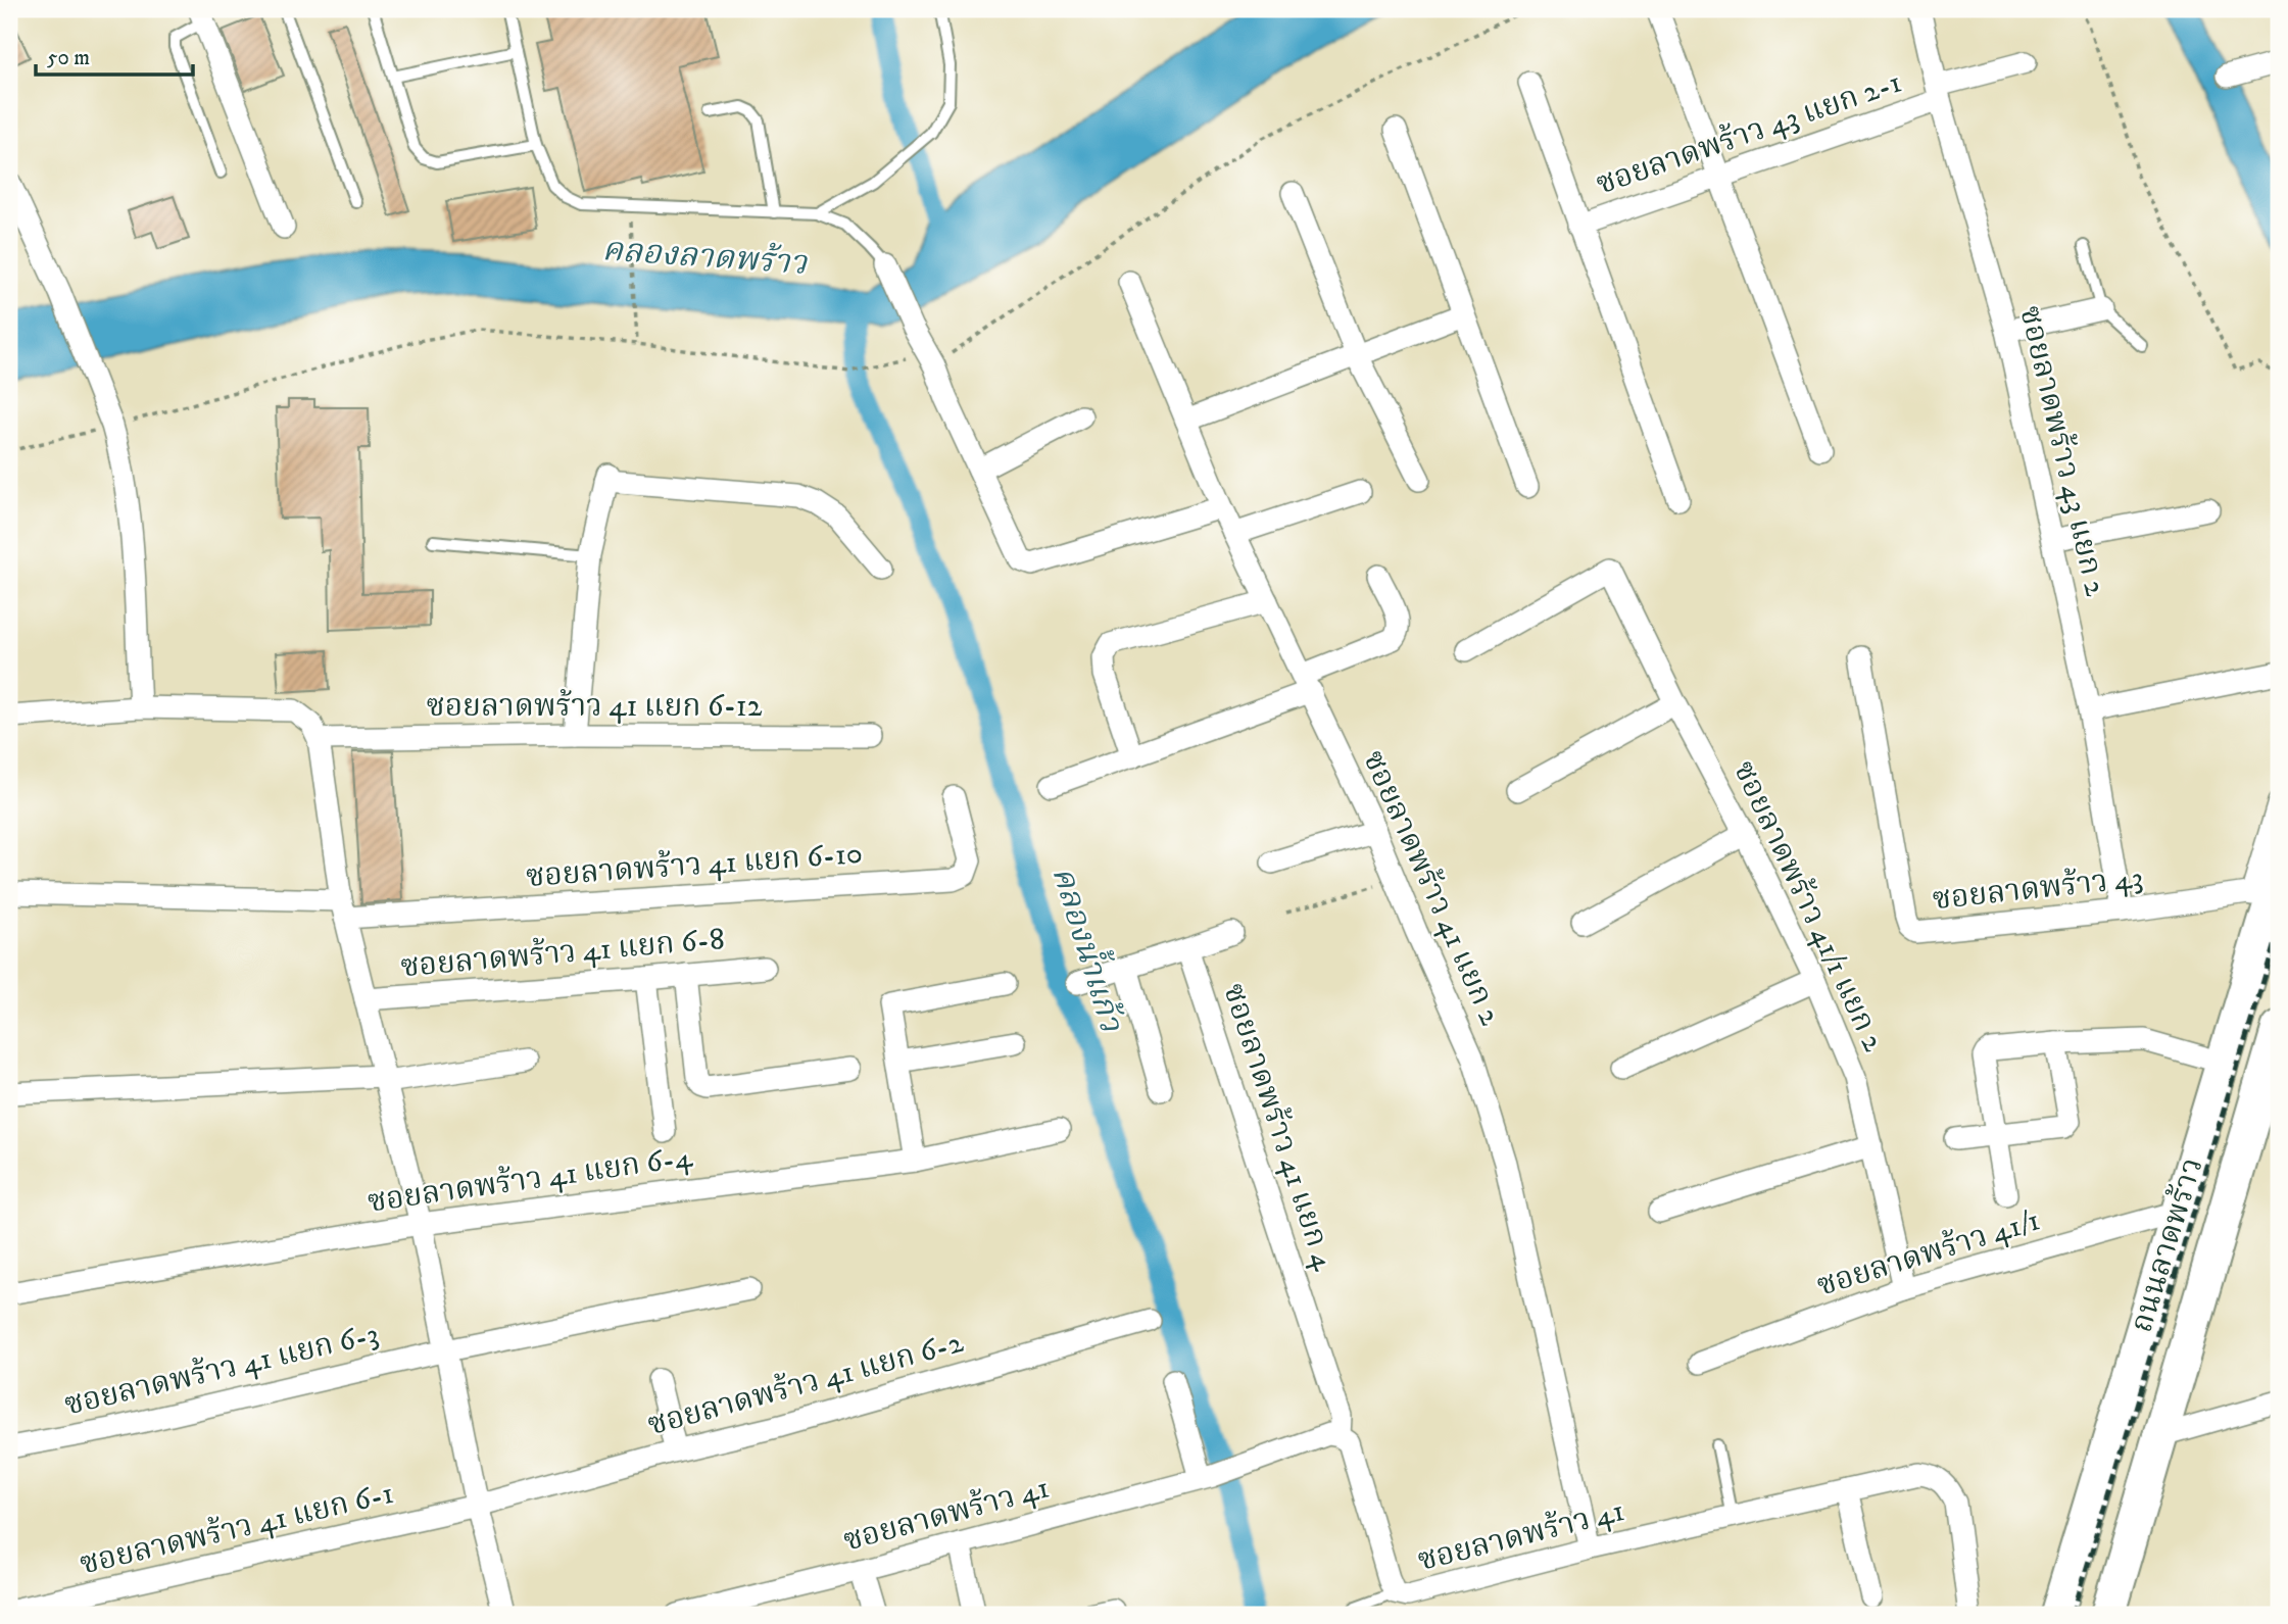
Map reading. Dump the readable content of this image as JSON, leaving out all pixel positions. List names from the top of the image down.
{
  "streets": {
    "main road": ["ถนนลาดพร้าว"],
    "street": [
      "ซอยลาดพร้าว 43 แยก 2-1",
      "ซอยลาดพร้าว 43 แยก 2",
      "ซอยลาดพร้าว 41 แยก 6-12",
      "ซอยลาดพร้าว 41 แยก 6-10",
      "ซอยลาดพร้าว 41 แยก 2",
      "ซอยลาดพร้าว 43",
      "ซอยลาดพร้าว 41/1 แยก 2",
      "ซอยลาดพร้าว 41 แยก 6-8",
      "ซอยลาดพร้าว 41 แยก 4",
      "ซอยลาดพร้าว 41 แยก 6-4",
      "ซอยลาดพร้าว 41/1",
      "ซอยลาดพร้าว 41 แยก 6-3",
      "ซอยลาดพร้าว 41 แยก 6-2",
      "ซอยลาดพร้าว 41",
      "ซอยลาดพร้าว 41 แยก 6-1"
    ]
  },
  "crossings": [
    ["ซอยลาดพร้าว 43 แยก 2-1", "ซอยลาดพร้าว 43 แยก 2"],
    ["ซอยลาดพร้าว 43 แยก 2", "ซอยลาดพร้าว 43"],
    ["ซอยลาดพร้าว 41 แยก 2", "ซอยลาดพร้าว 41"],
    ["ซอยลาดพร้าว 43", "ถนนลาดพร้าว"],
    ["ซอยลาดพร้าว 41/1 แยก 2", "ซอยลาดพร้าว 41/1"],
    ["ซอยลาดพร้าว 41 แยก 4", "ซอยลาดพร้าว 41"],
    ["ถนนลาดพร้าว", "ซอยลาดพร้าว 41/1"],
    ["ซอยลาดพร้าว 41 แยก 6-2", "ซอยลาดพร้าว 41 แยก 6-1"]
  ],
  "water": ["คลองลาดพร้าว", "คลองน้ำแก้ว"],
  "scale_bar": "50 m"
}
